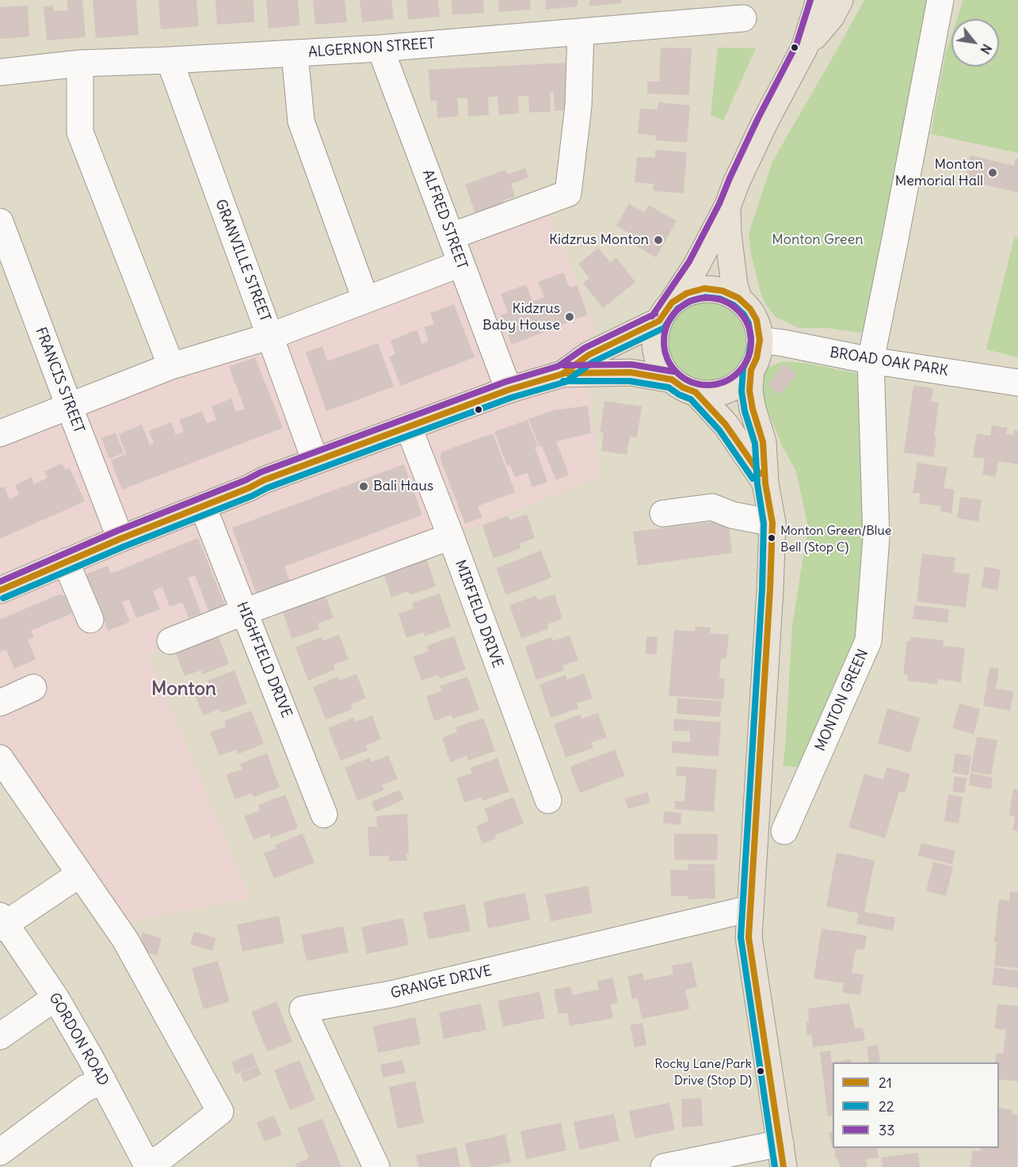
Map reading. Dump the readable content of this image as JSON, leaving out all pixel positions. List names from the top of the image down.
{
  "streets": {
    "street": [
      "ALGERNON STREET",
      "ALFRED STREET",
      "GRANVILLE STREET",
      "BROAD OAK PARK",
      "FRANCIS STREET",
      "MIRFIELD DRIVE",
      "HIGHFIELD DRIVE",
      "MONTON GREEN",
      "GRANGE DRIVE",
      "GORDON ROAD"
    ]
  },
  "crossings": [
    ["ALGERNON STREET", "ALFRED STREET"],
    ["ALGERNON STREET", "GRANVILLE STREET"],
    ["BROAD OAK PARK", "MONTON GREEN"]
  ],
  "districts": ["Monton"],
  "parks": ["Monton Green"],
  "places": [
    "Monton Memorial Hall",
    "Kidzrus Monton",
    "Kidzrus Baby House",
    "Bali Haus",
    "Monton Green/Blue Bell (Stop C)",
    "Rocky Lane/Park Drive (Stop D)"
  ],
  "lines": ["transit line 33", "transit line 21", "transit line 22"],
  "legend": ["21", "22", "33"],
  "north": "bottom right"
}
